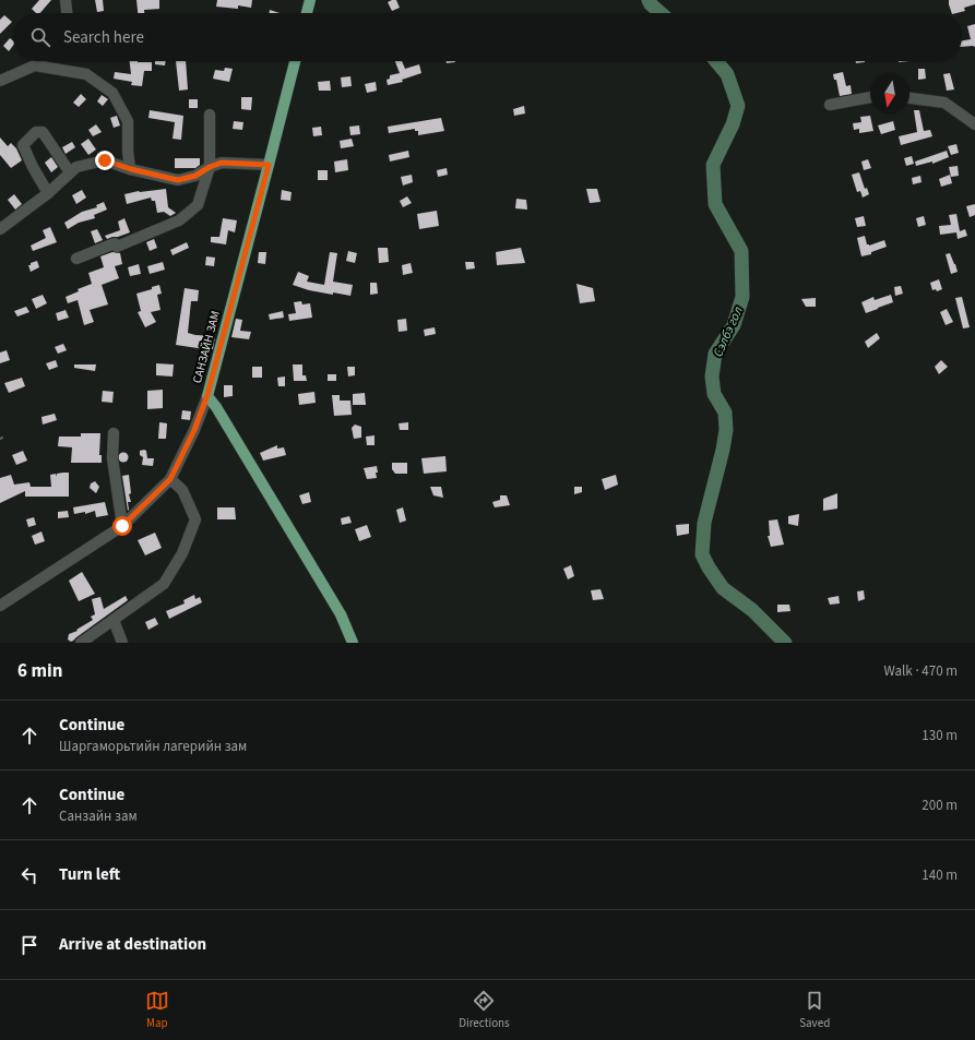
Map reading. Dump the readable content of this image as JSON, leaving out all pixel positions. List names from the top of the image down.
{
  "streets": {
    "main road": ["САНЗАЙН ЗАМ"]
  },
  "water": ["Сэлбэ гол"],
  "north": "bottom",
  "page": {
    "search": "Search here",
    "heading": ["6 min", "Walk · 470 m"],
    "list": [
      ["Continue", "Шаргаморьтийн лагерийн зам", "130 m"],
      ["Continue", "Санзайн зам", "200 m"],
      ["Turn left", "140 m"],
      "Arrive at destination"
    ],
    "nav": ["Map", "Directions", "Saved"]
  }
}
